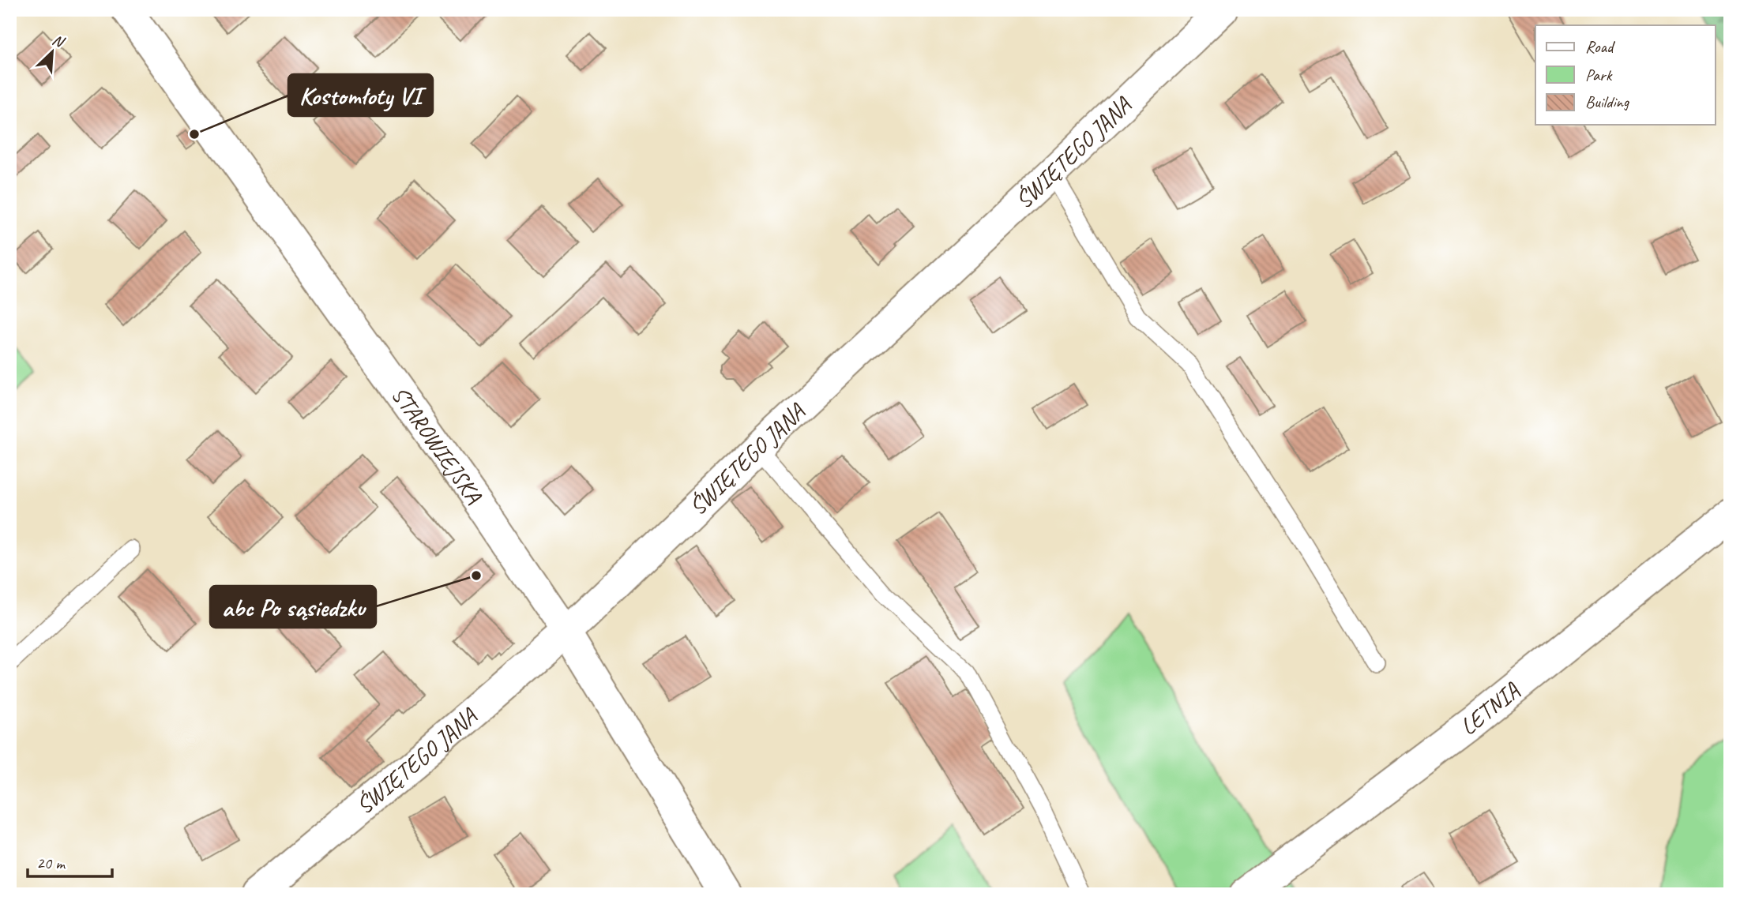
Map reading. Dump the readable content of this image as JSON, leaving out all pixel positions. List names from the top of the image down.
{
  "streets": {
    "street": ["ŚWIĘTEGO JANA", "STAROWIEJSKA", "LETNIA"]
  },
  "crossings": [
    ["ŚWIĘTEGO JANA", "STAROWIEJSKA"]
  ],
  "places": ["Kostomłoty VI", "abc Po sąsiedzku"],
  "legend": ["Road", "Park", "Building"],
  "scale_bar": "20 m",
  "north": "top right"
}
